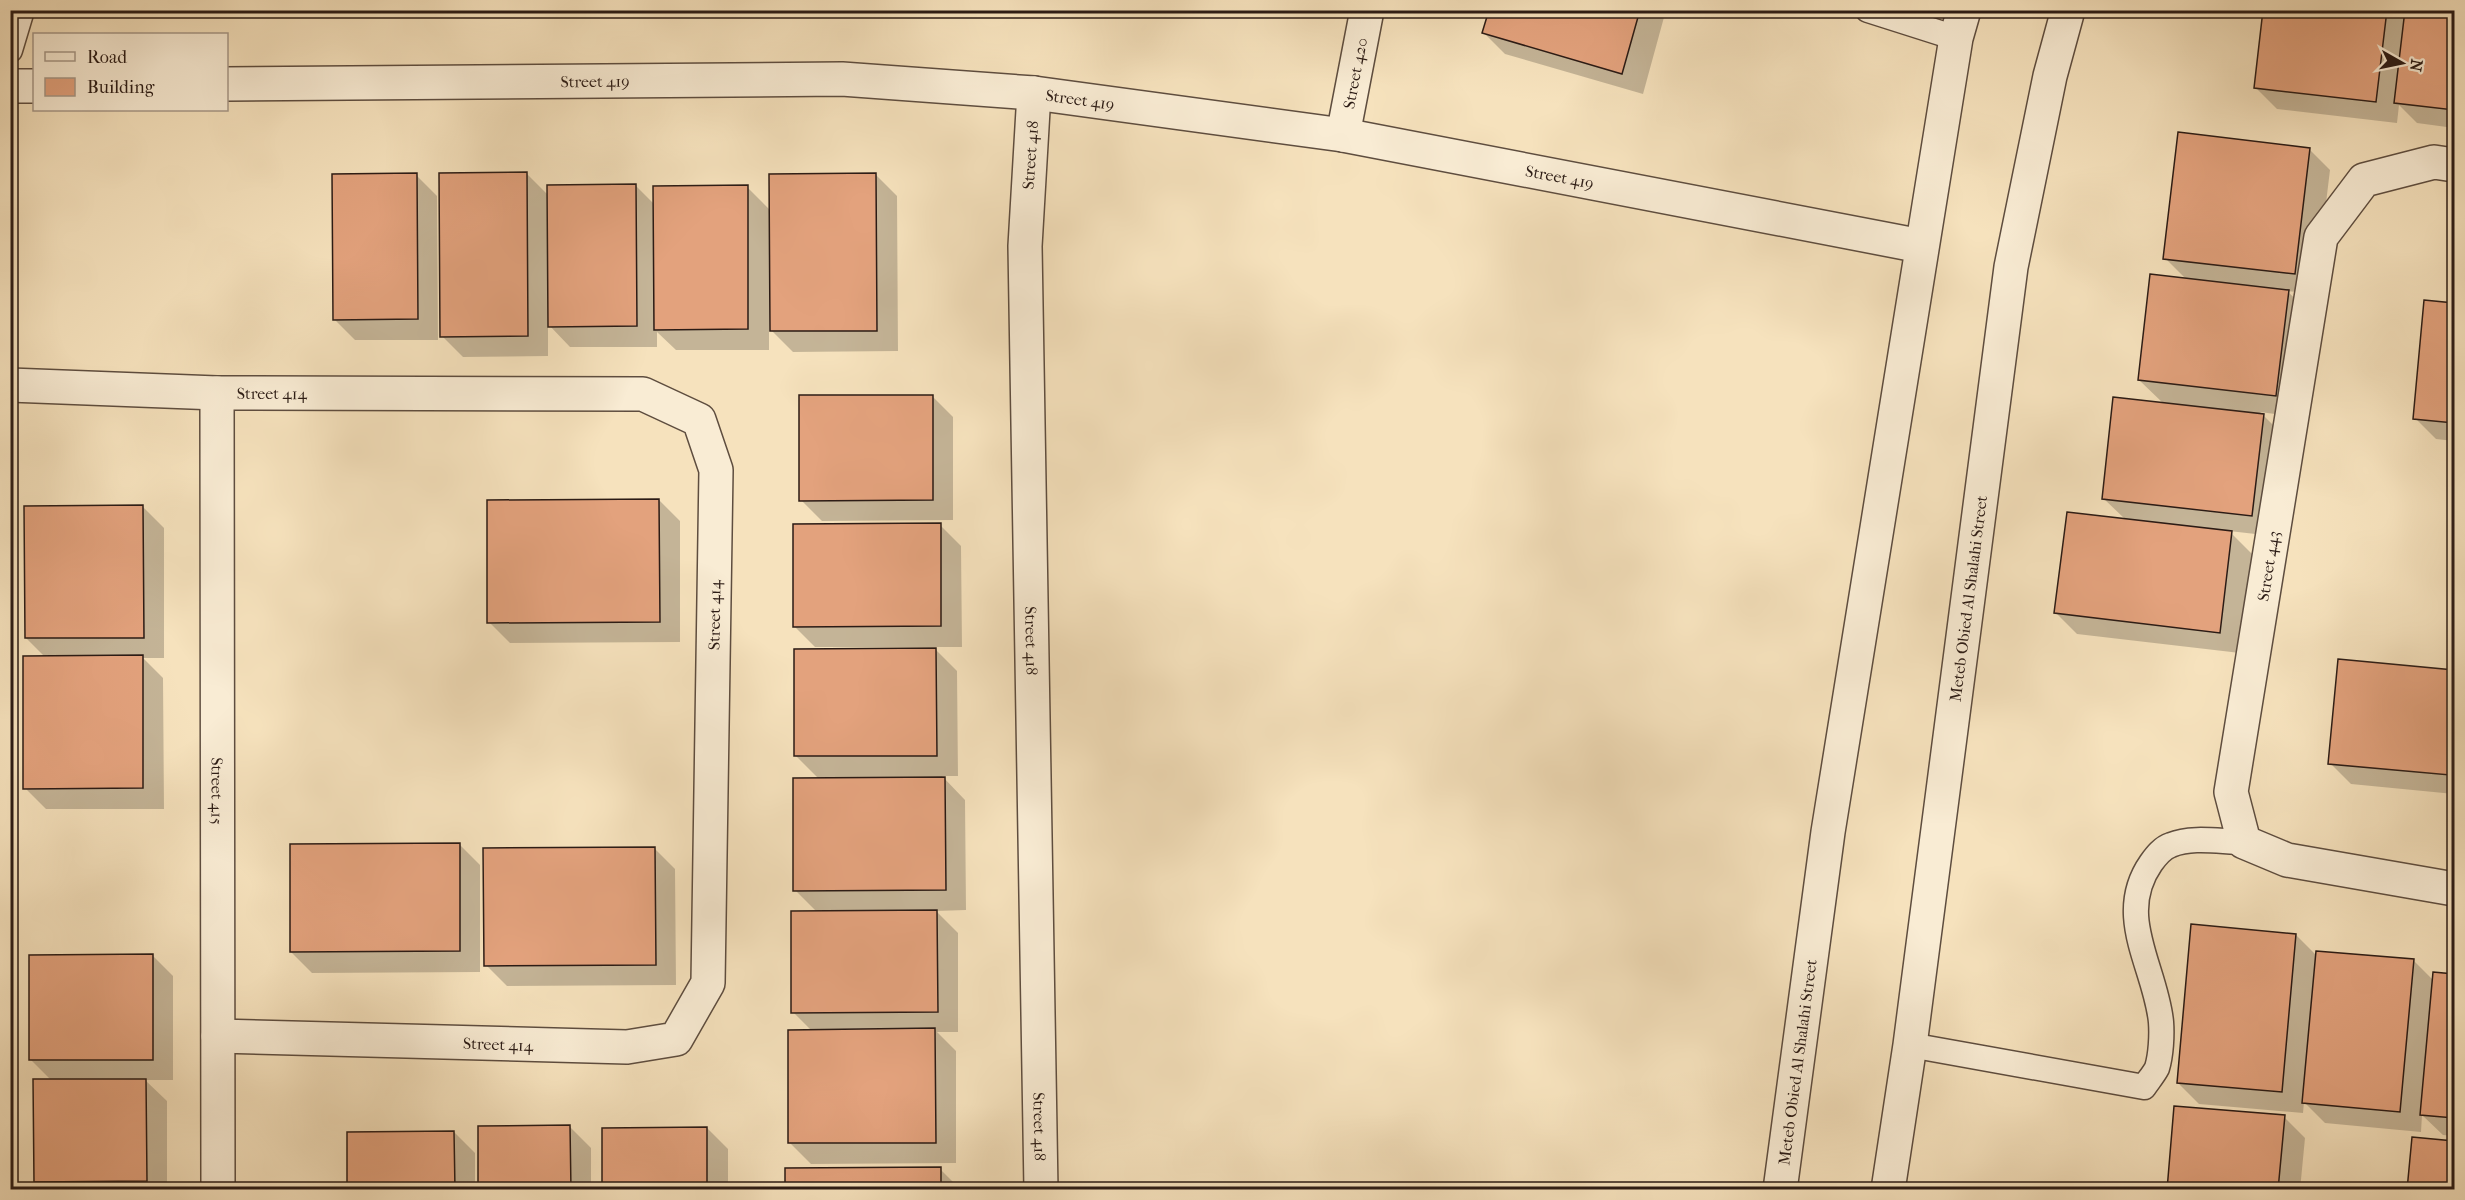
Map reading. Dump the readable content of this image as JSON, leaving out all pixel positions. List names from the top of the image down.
{
  "streets": {
    "street": [
      "Street 420",
      "Street 419",
      "Street 418",
      "Street 414",
      "Street 443",
      "Meteb Obied Al Shalahi Street",
      "Street 415"
    ]
  },
  "crossings": [
    ["Street 420", "Street 419"],
    ["Street 419", "Street 418"],
    ["Street 419", "Meteb Obied Al Shalahi Street"],
    ["Street 414", "Street 415"]
  ],
  "legend": ["Road", "Building"],
  "north": "right"
}
